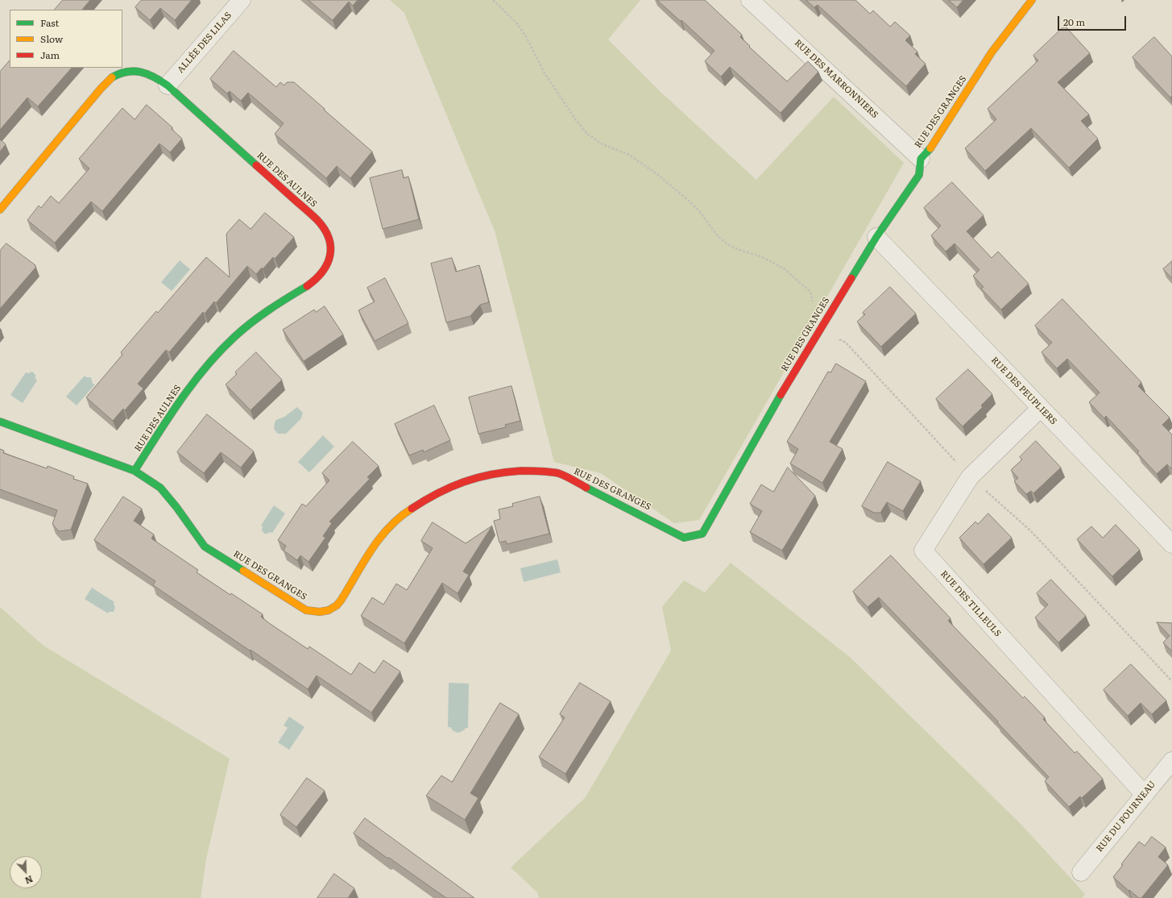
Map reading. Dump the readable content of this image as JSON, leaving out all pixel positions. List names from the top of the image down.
{
  "streets": {
    "street": [
      "ALLÉE DES LILAS",
      "RUE DES MARRONNIERS",
      "RUE DES GRANGES",
      "RUE DES AULNES",
      "RUE DES PEUPLIERS",
      "RUE DES TILLEULS",
      "RUE DU FOURNEAU"
    ]
  },
  "crossings": [
    ["ALLÉE DES LILAS", "RUE DES AULNES"],
    ["RUE DES MARRONNIERS", "RUE DES GRANGES"],
    ["RUE DES GRANGES", "RUE DES AULNES"],
    ["RUE DES GRANGES", "RUE DES PEUPLIERS"],
    ["RUE DES PEUPLIERS", "RUE DES TILLEULS"],
    ["RUE DES TILLEULS", "RUE DU FOURNEAU"]
  ],
  "legend": ["Fast", "Slow", "Jam"],
  "scale_bar": "20 m",
  "north": "bottom right"
}
